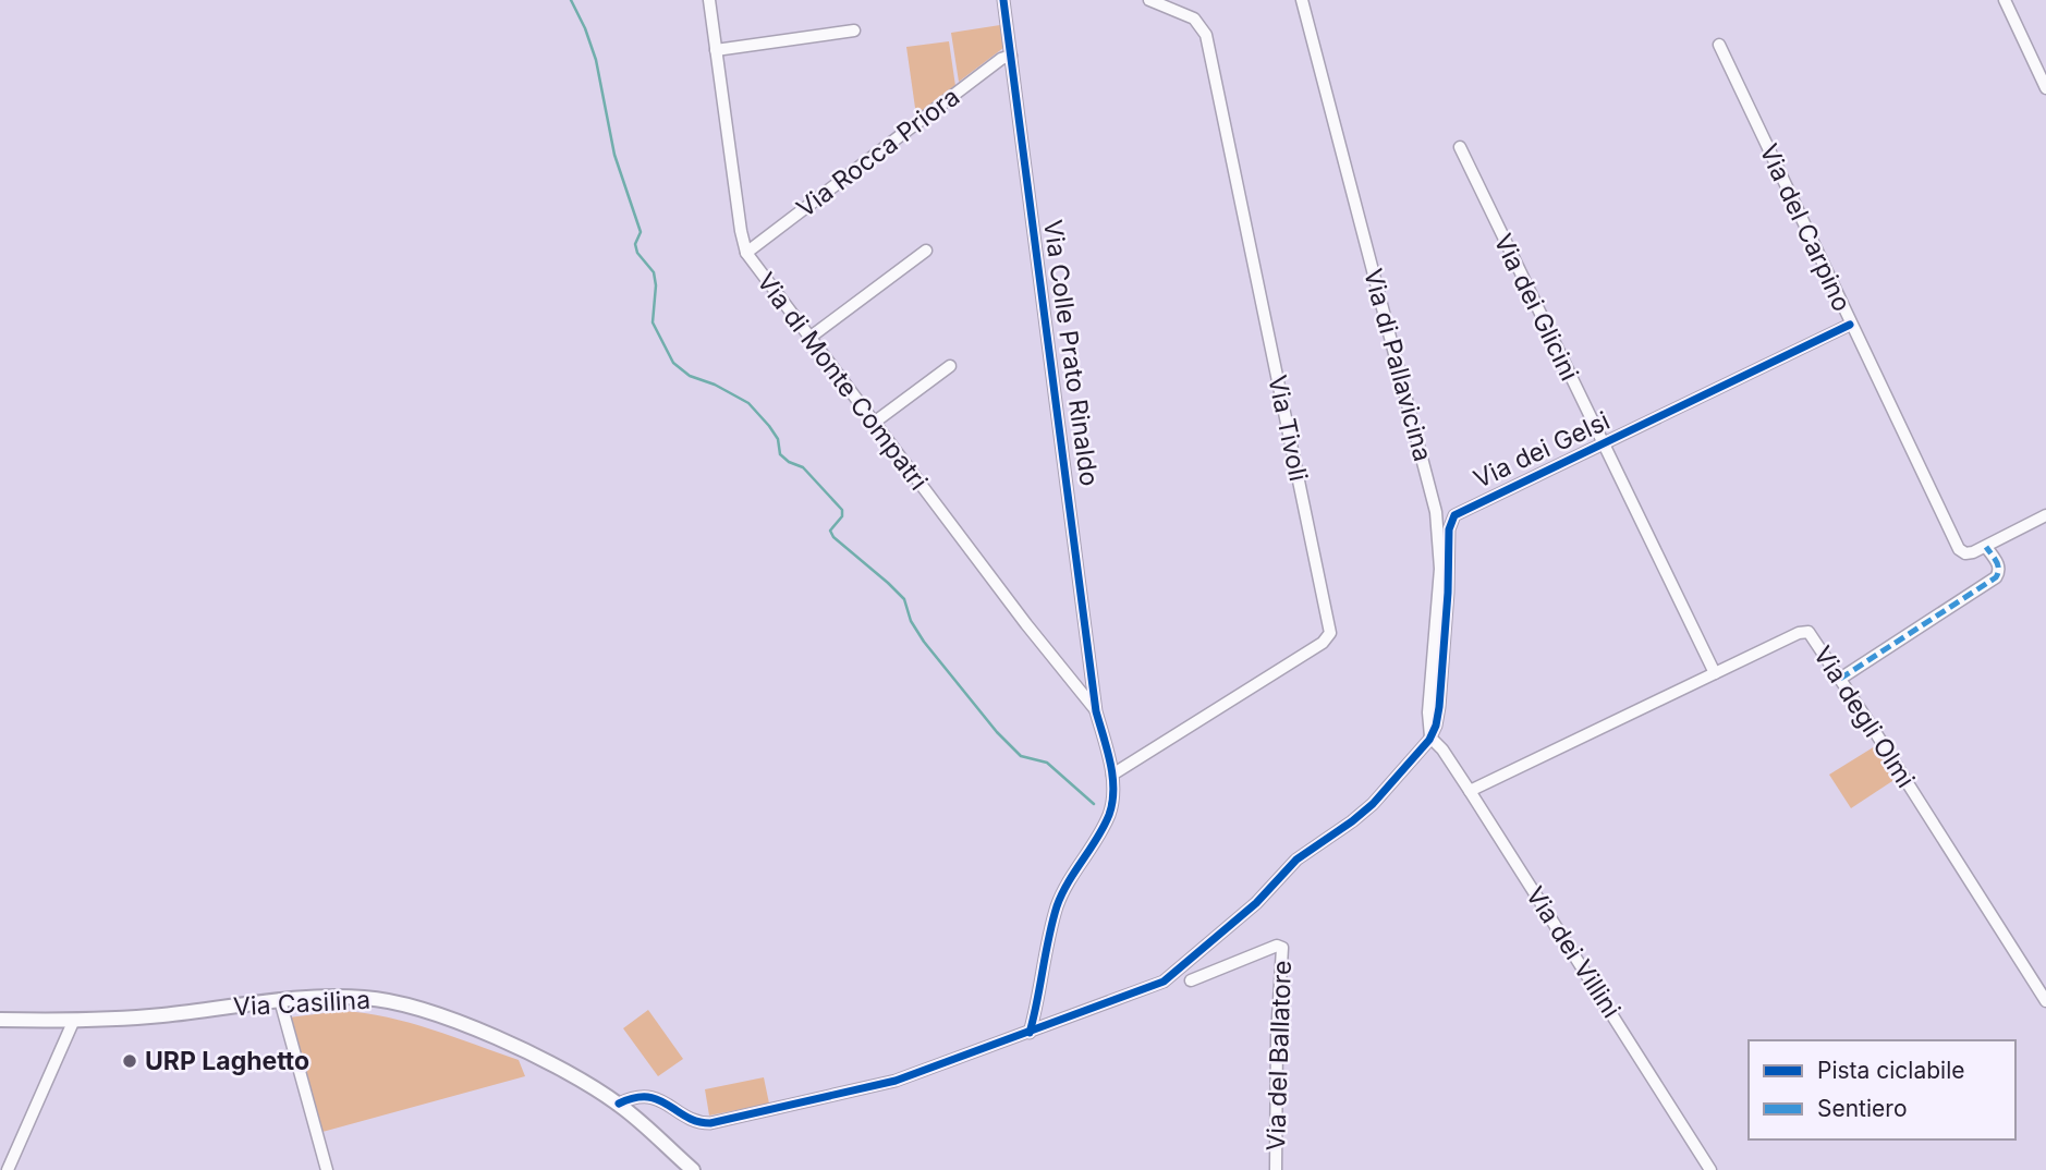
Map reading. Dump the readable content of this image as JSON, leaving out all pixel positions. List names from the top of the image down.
{
  "streets": {
    "main road": ["Via Casilina"],
    "street": [
      "Via Rocca Priora",
      "Via del Carpino",
      "Via dei Glicini",
      "Via Colle Prato Rinaldo",
      "Via di Pallavicina",
      "Via di Monte Compatri",
      "Via Tivoli",
      "Via dei Gelsi",
      "Via degli Olmi",
      "Via dei Villini",
      "Via del Ballatore"
    ]
  },
  "crossings": [
    ["Via Rocca Priora", "Via Colle Prato Rinaldo"],
    ["Via Rocca Priora", "Via di Monte Compatri"],
    ["Via del Carpino", "Via dei Gelsi"],
    ["Via dei Glicini", "Via dei Gelsi"],
    ["Via dei Glicini", "Via degli Olmi"],
    ["Via Colle Prato Rinaldo", "Via di Monte Compatri"],
    ["Via Colle Prato Rinaldo", "Via Tivoli"],
    ["Via di Pallavicina", "Via dei Gelsi"],
    ["Via di Pallavicina", "Via dei Villini"],
    ["Via dei Gelsi", "Via dei Villini"],
    ["Via degli Olmi", "Via dei Villini"]
  ],
  "places": ["URP Laghetto"],
  "legend": ["Pista ciclabile", "Sentiero"]
}
